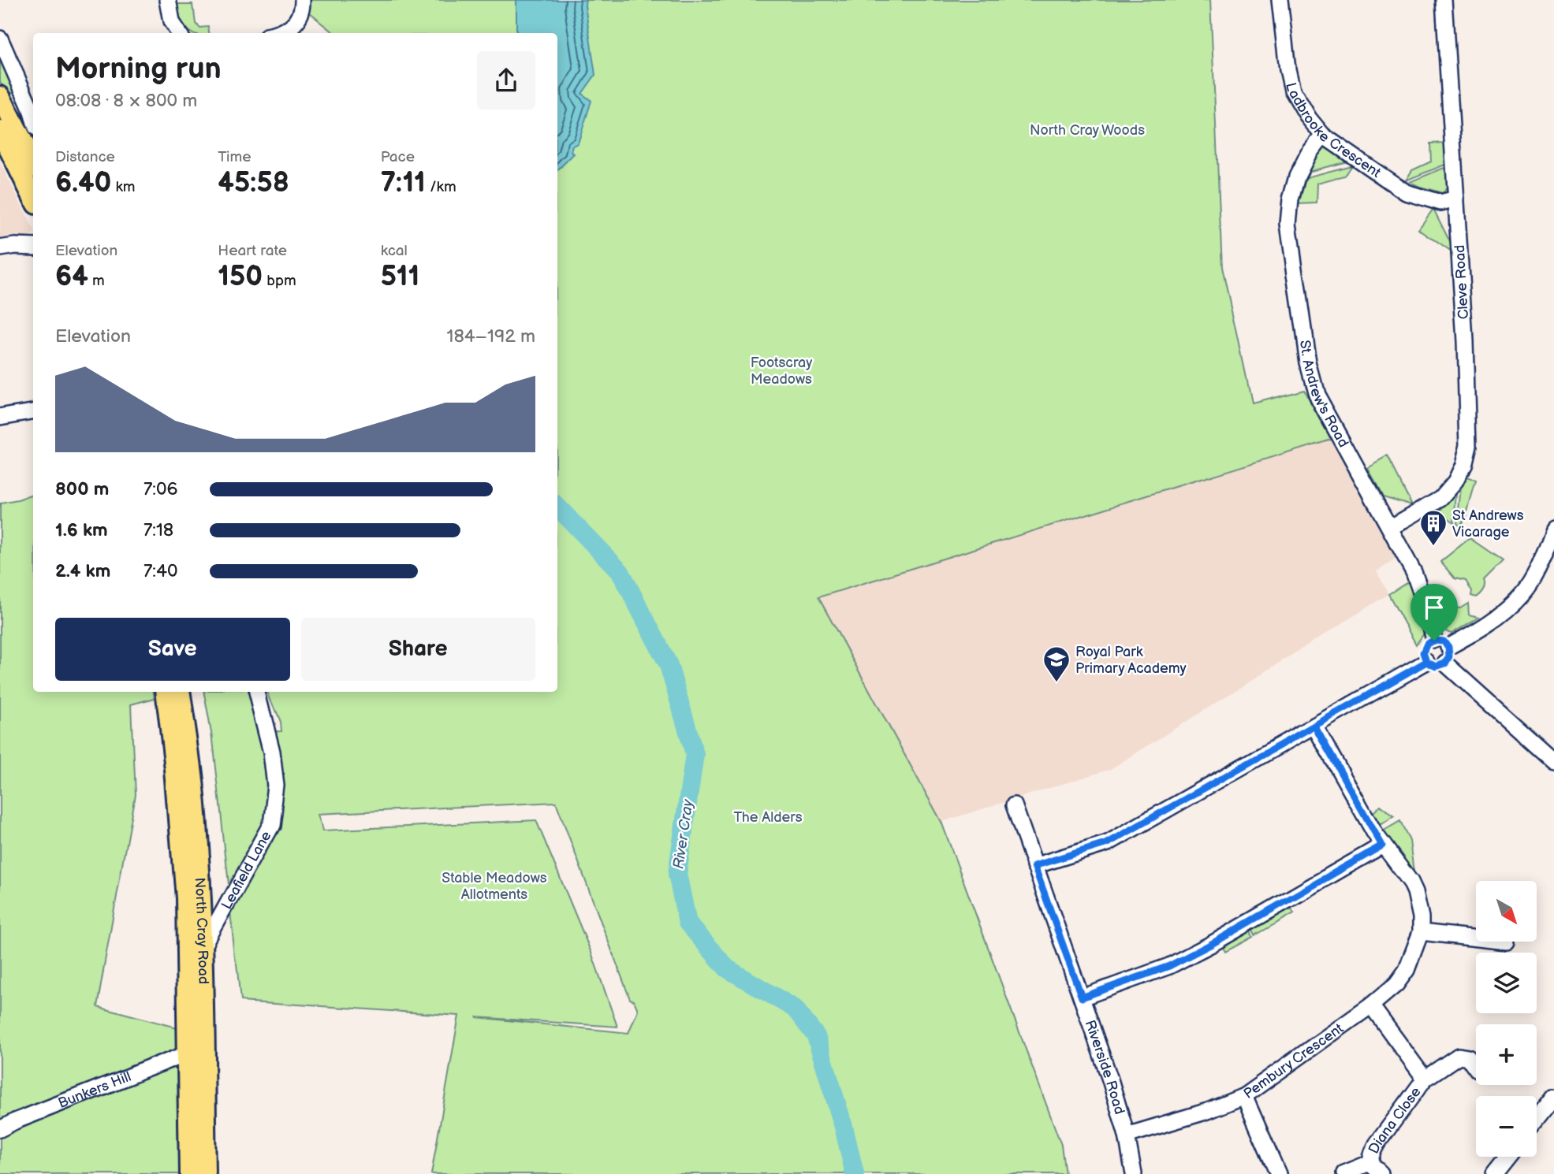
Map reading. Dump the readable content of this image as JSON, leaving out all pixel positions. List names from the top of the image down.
{
  "streets": {
    "main road": ["North Cray Road"],
    "street": [
      "Ladbrooke Crescent",
      "Cleve Road",
      "St. Andrew's Road",
      "Leafield Lane",
      "Pembury Crescent",
      "Riverside Road",
      "Bunkers Hill",
      "Diana Close"
    ]
  },
  "crossings": [
    ["Ladbrooke Crescent", "Cleve Road"],
    ["Ladbrooke Crescent", "St. Andrew's Road"],
    ["Cleve Road", "St. Andrew's Road"],
    ["Leafield Lane", "North Cray Road"],
    ["North Cray Road", "Bunkers Hill"],
    ["Pembury Crescent", "Riverside Road"],
    ["Pembury Crescent", "Diana Close"]
  ],
  "water": ["River Cray"],
  "parks": [
    "North Cray Woods",
    "Footscray Meadows",
    "The Alders",
    "Stable Meadows Allotments"
  ],
  "places": {
    "building": ["St Andrews Vicarage"],
    "school or university": ["Royal Park Primary Academy"]
  },
  "north": "bottom right",
  "page": {
    "heading": ["Morning run", "08:08 · 8 × 800 m"],
    "stats": [
      ["Distance", "6.40 km"],
      ["Time", "45:58"],
      ["Pace", "7:11 /km"],
      ["Elevation", "64 m"],
      ["Heart rate", "150 bpm"],
      ["kcal", "511"]
    ],
    "chart": ["Elevation", "184–192 m"],
    "list": [
      {
        "name": "800 m",
        "note": "7:06"
      },
      {
        "name": "1.6 km",
        "note": "7:18"
      },
      {
        "name": "2.4 km",
        "note": "7:40"
      }
    ],
    "buttons": ["Save", "Share"],
    "map_buttons": ["+", "−"]
  }
}
